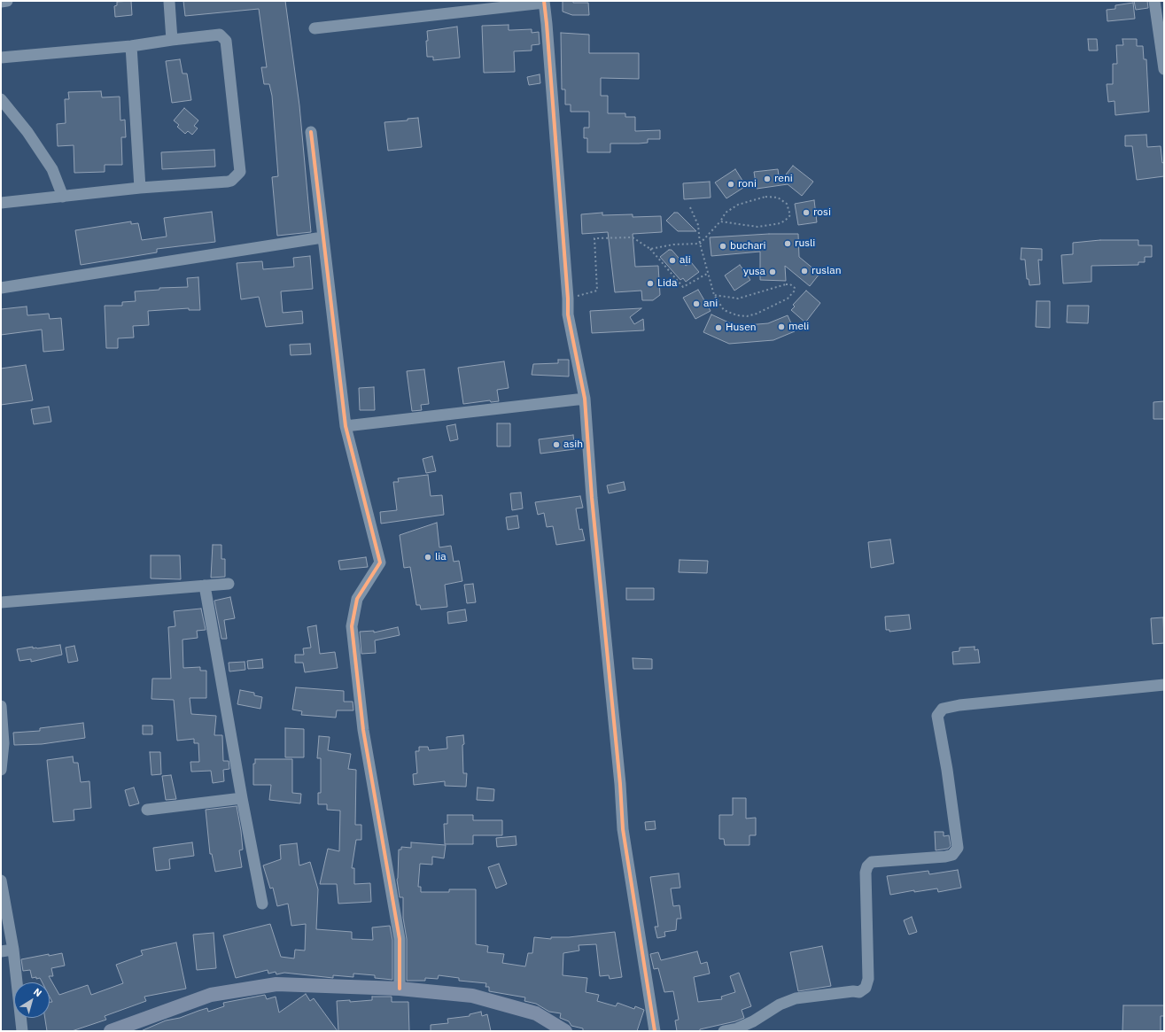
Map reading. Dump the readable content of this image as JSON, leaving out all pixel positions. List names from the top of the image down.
{
  "places": [
    "reni",
    "roni",
    "rosi",
    "rusli",
    "buchari",
    "ali",
    "ruslan",
    "yusa",
    "Lida",
    "ani",
    "meli",
    "Husen",
    "asih",
    "lia"
  ],
  "north": "top right"
}
